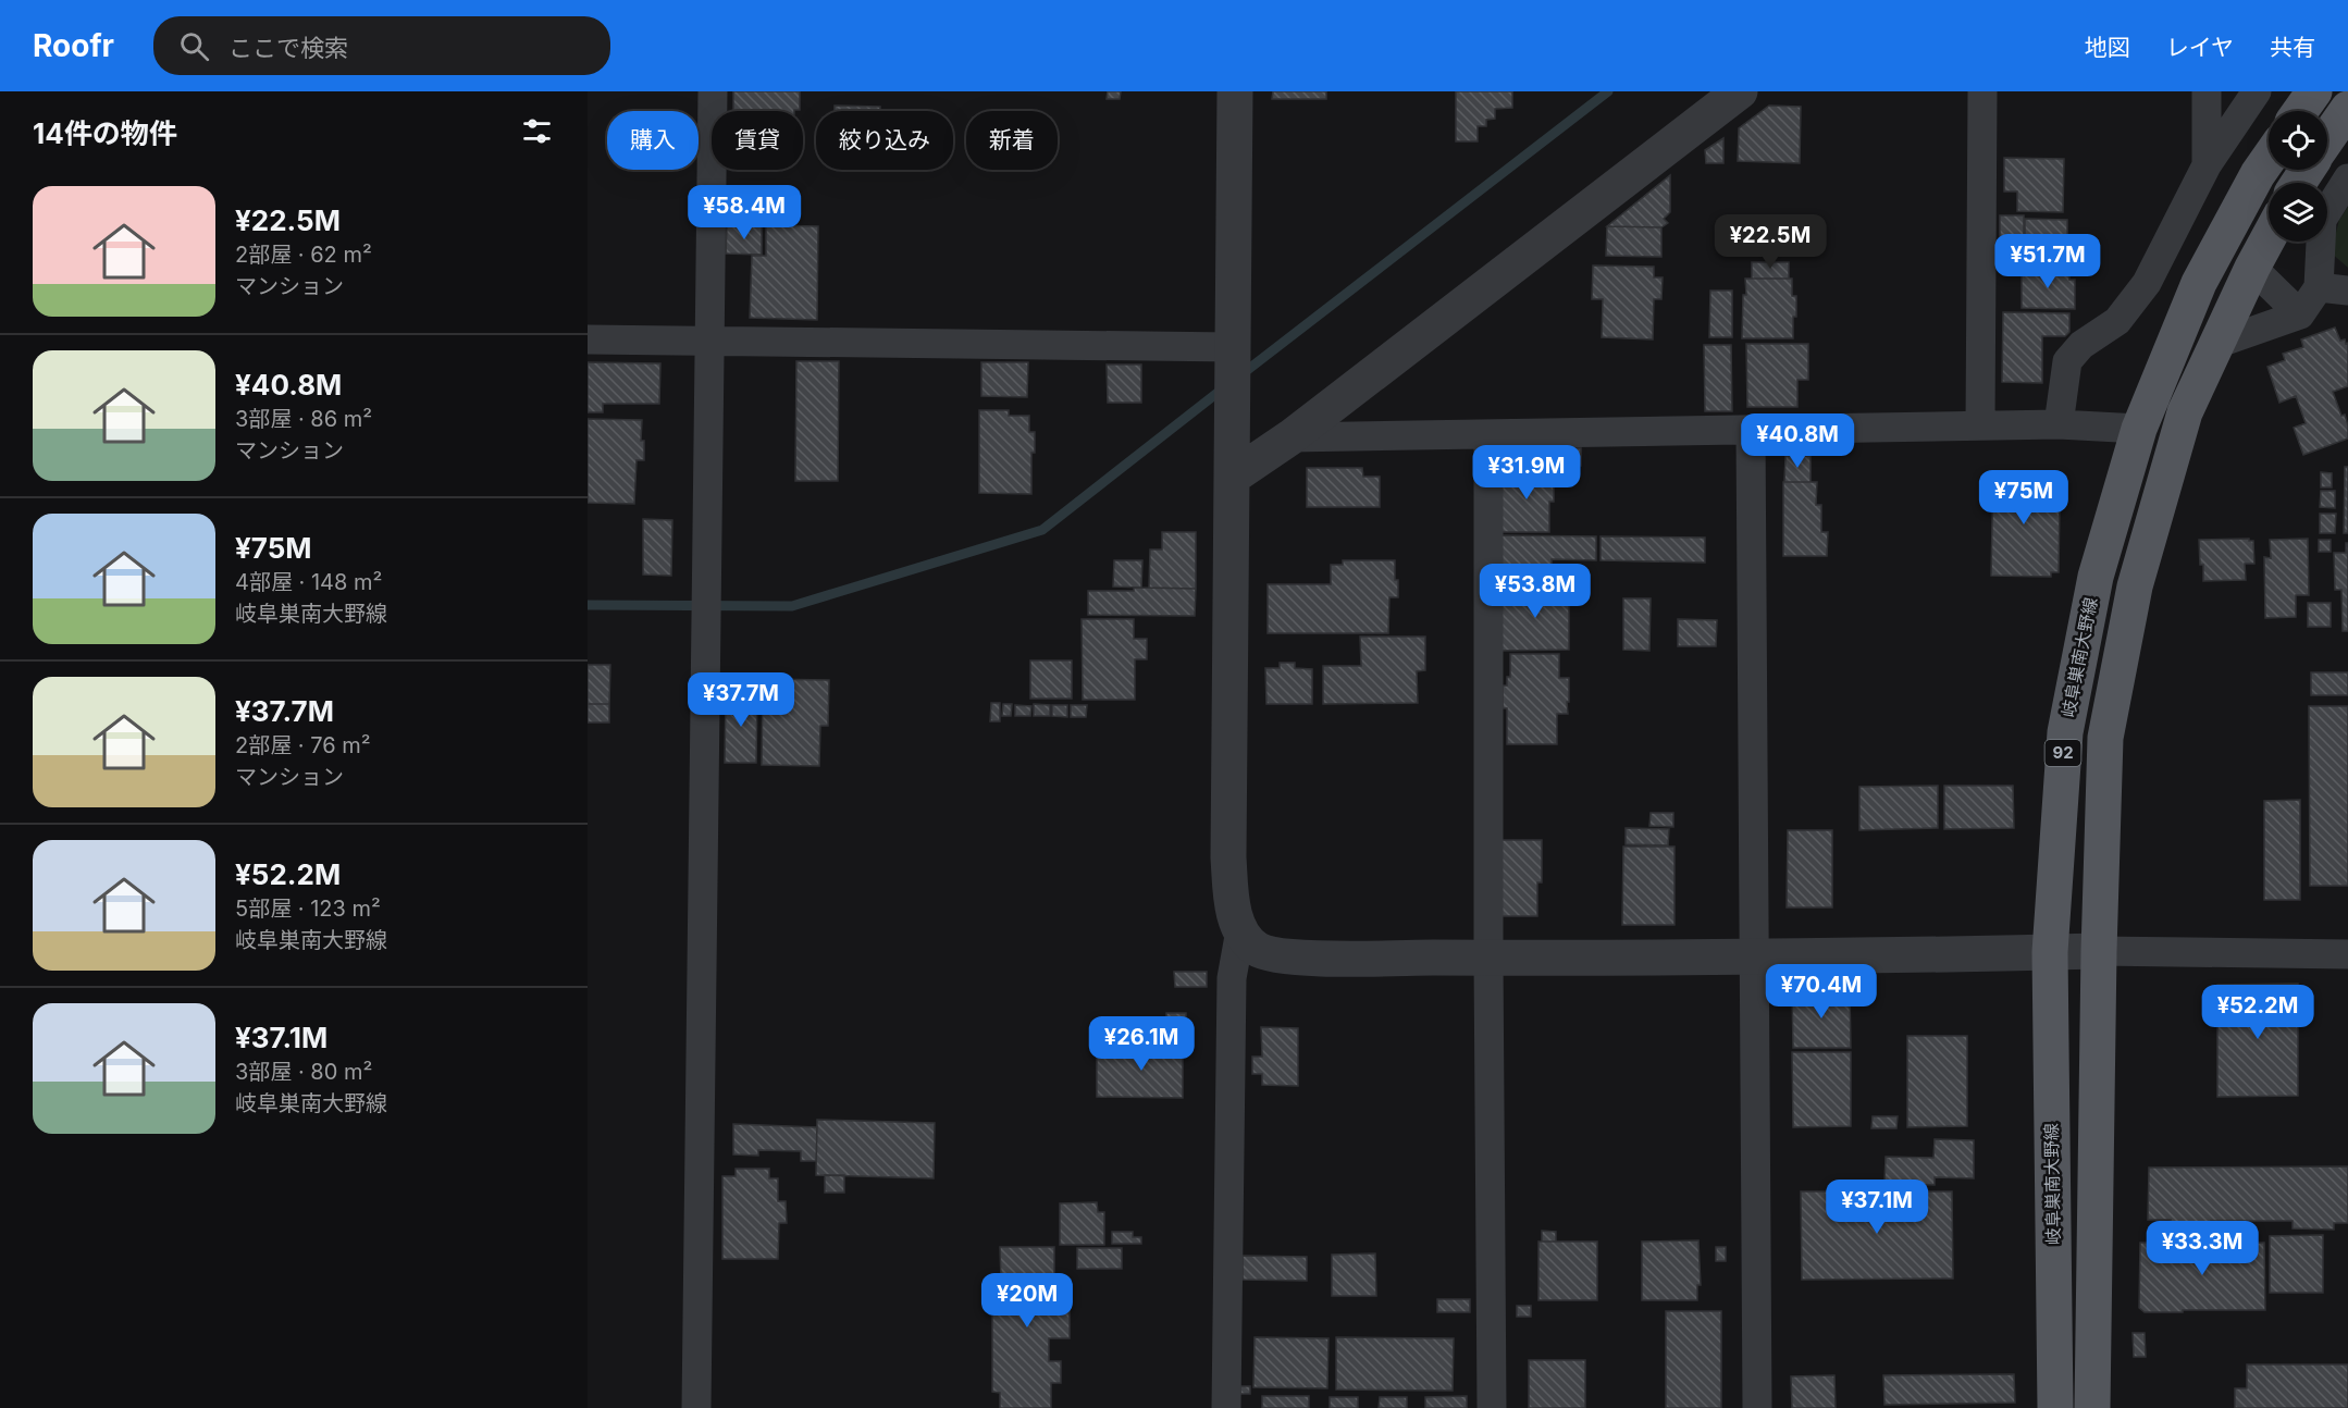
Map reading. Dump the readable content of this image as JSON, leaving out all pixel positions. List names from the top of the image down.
{
  "streets": {
    "main road": ["岐阜巣南大野線", "92"]
  },
  "page": {
    "header": "Roofr",
    "search": "ここで検索",
    "nav": ["地図", "レイヤ", "共有"],
    "heading": "14件の物件",
    "chip": [
      "購入",
      "賃貸",
      "絞り込み",
      "新着"
    ],
    "list": [
      {
        "name": "¥22.5M",
        "note": "2部屋 · 62 m² · マンション"
      },
      {
        "name": "¥40.8M",
        "note": "3部屋 · 86 m² · マンション"
      },
      {
        "name": "¥75M",
        "note": "4部屋 · 148 m² · 岐阜巣南大野線"
      },
      {
        "name": "¥37.7M",
        "note": "2部屋 · 76 m² · マンション"
      },
      {
        "name": "¥52.2M",
        "note": "5部屋 · 123 m² · 岐阜巣南大野線"
      },
      {
        "name": "¥37.1M",
        "note": "3部屋 · 80 m² · 岐阜巣南大野線"
      }
    ],
    "price": [
      "¥58.4M",
      "¥22.5M",
      "¥51.7M",
      "¥40.8M",
      "¥31.9M",
      "¥75M",
      "¥53.8M",
      "¥37.7M",
      "¥70.4M",
      "¥52.2M",
      "¥26.1M",
      "¥37.1M",
      "¥33.3M",
      "¥20M"
    ]
  }
}
